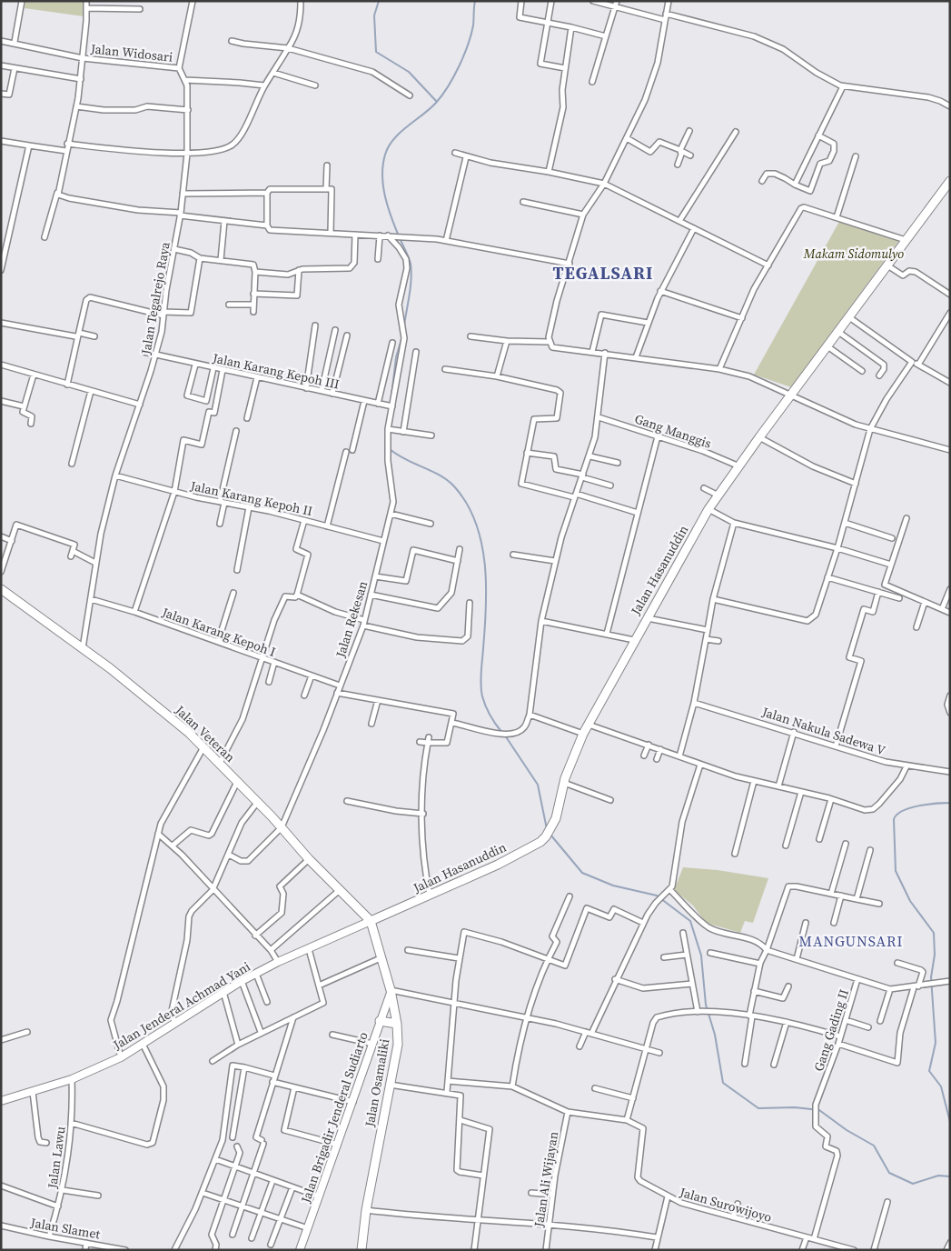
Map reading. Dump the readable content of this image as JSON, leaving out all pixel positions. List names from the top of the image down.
{
  "streets": {
    "main road": [
      "Jalan Hasanuddin",
      "Jalan Veteran",
      "Jalan Jenderal Achmad Yani",
      "Jalan Osamaliki",
      "Jalan Brigadir Jenderal Sudiarto"
    ],
    "street": [
      "Jalan Widosari",
      "Jalan Tegalrejo Raya",
      "Jalan Karang Kepoh III",
      "Gang Manggis",
      "Jalan Karang Kepoh II",
      "Jalan Rekesan",
      "Jalan Karang Kepoh I",
      "Jalan Nakula Sadewa V",
      "Gang Gading II",
      "Jalan Lawu",
      "Jalan Ali Wijayan",
      "Jalan Surowijoyo",
      "Jalan Slamet"
    ]
  },
  "crossings": [
    ["Jalan Widosari", "Jalan Tegalrejo Raya"],
    ["Jalan Tegalrejo Raya", "Jalan Karang Kepoh III"],
    ["Jalan Tegalrejo Raya", "Jalan Karang Kepoh II"],
    ["Jalan Tegalrejo Raya", "Jalan Karang Kepoh I"],
    ["Jalan Tegalrejo Raya", "Jalan Veteran"],
    ["Jalan Karang Kepoh III", "Jalan Rekesan"],
    ["Gang Manggis", "Jalan Hasanuddin"],
    ["Jalan Karang Kepoh II", "Jalan Rekesan"],
    ["Jalan Hasanuddin", "Jalan Veteran"],
    ["Jalan Hasanuddin", "Jalan Jenderal Achmad Yani"],
    ["Jalan Hasanuddin", "Jalan Osamaliki"],
    ["Jalan Rekesan", "Jalan Karang Kepoh I"],
    ["Jalan Rekesan", "Jalan Veteran"],
    ["Jalan Veteran", "Jalan Jenderal Achmad Yani"],
    ["Jalan Veteran", "Jalan Osamaliki"],
    ["Jalan Jenderal Achmad Yani", "Jalan Osamaliki"],
    ["Jalan Jenderal Achmad Yani", "Jalan Lawu"],
    ["Gang Gading II", "Jalan Surowijoyo"],
    ["Jalan Osamaliki", "Jalan Brigadir Jenderal Sudiarto"],
    ["Jalan Lawu", "Jalan Slamet"]
  ],
  "districts": ["TEGALSARI", "MANGUNSARI"],
  "parks": ["Makam Sidomulyo"]
}
